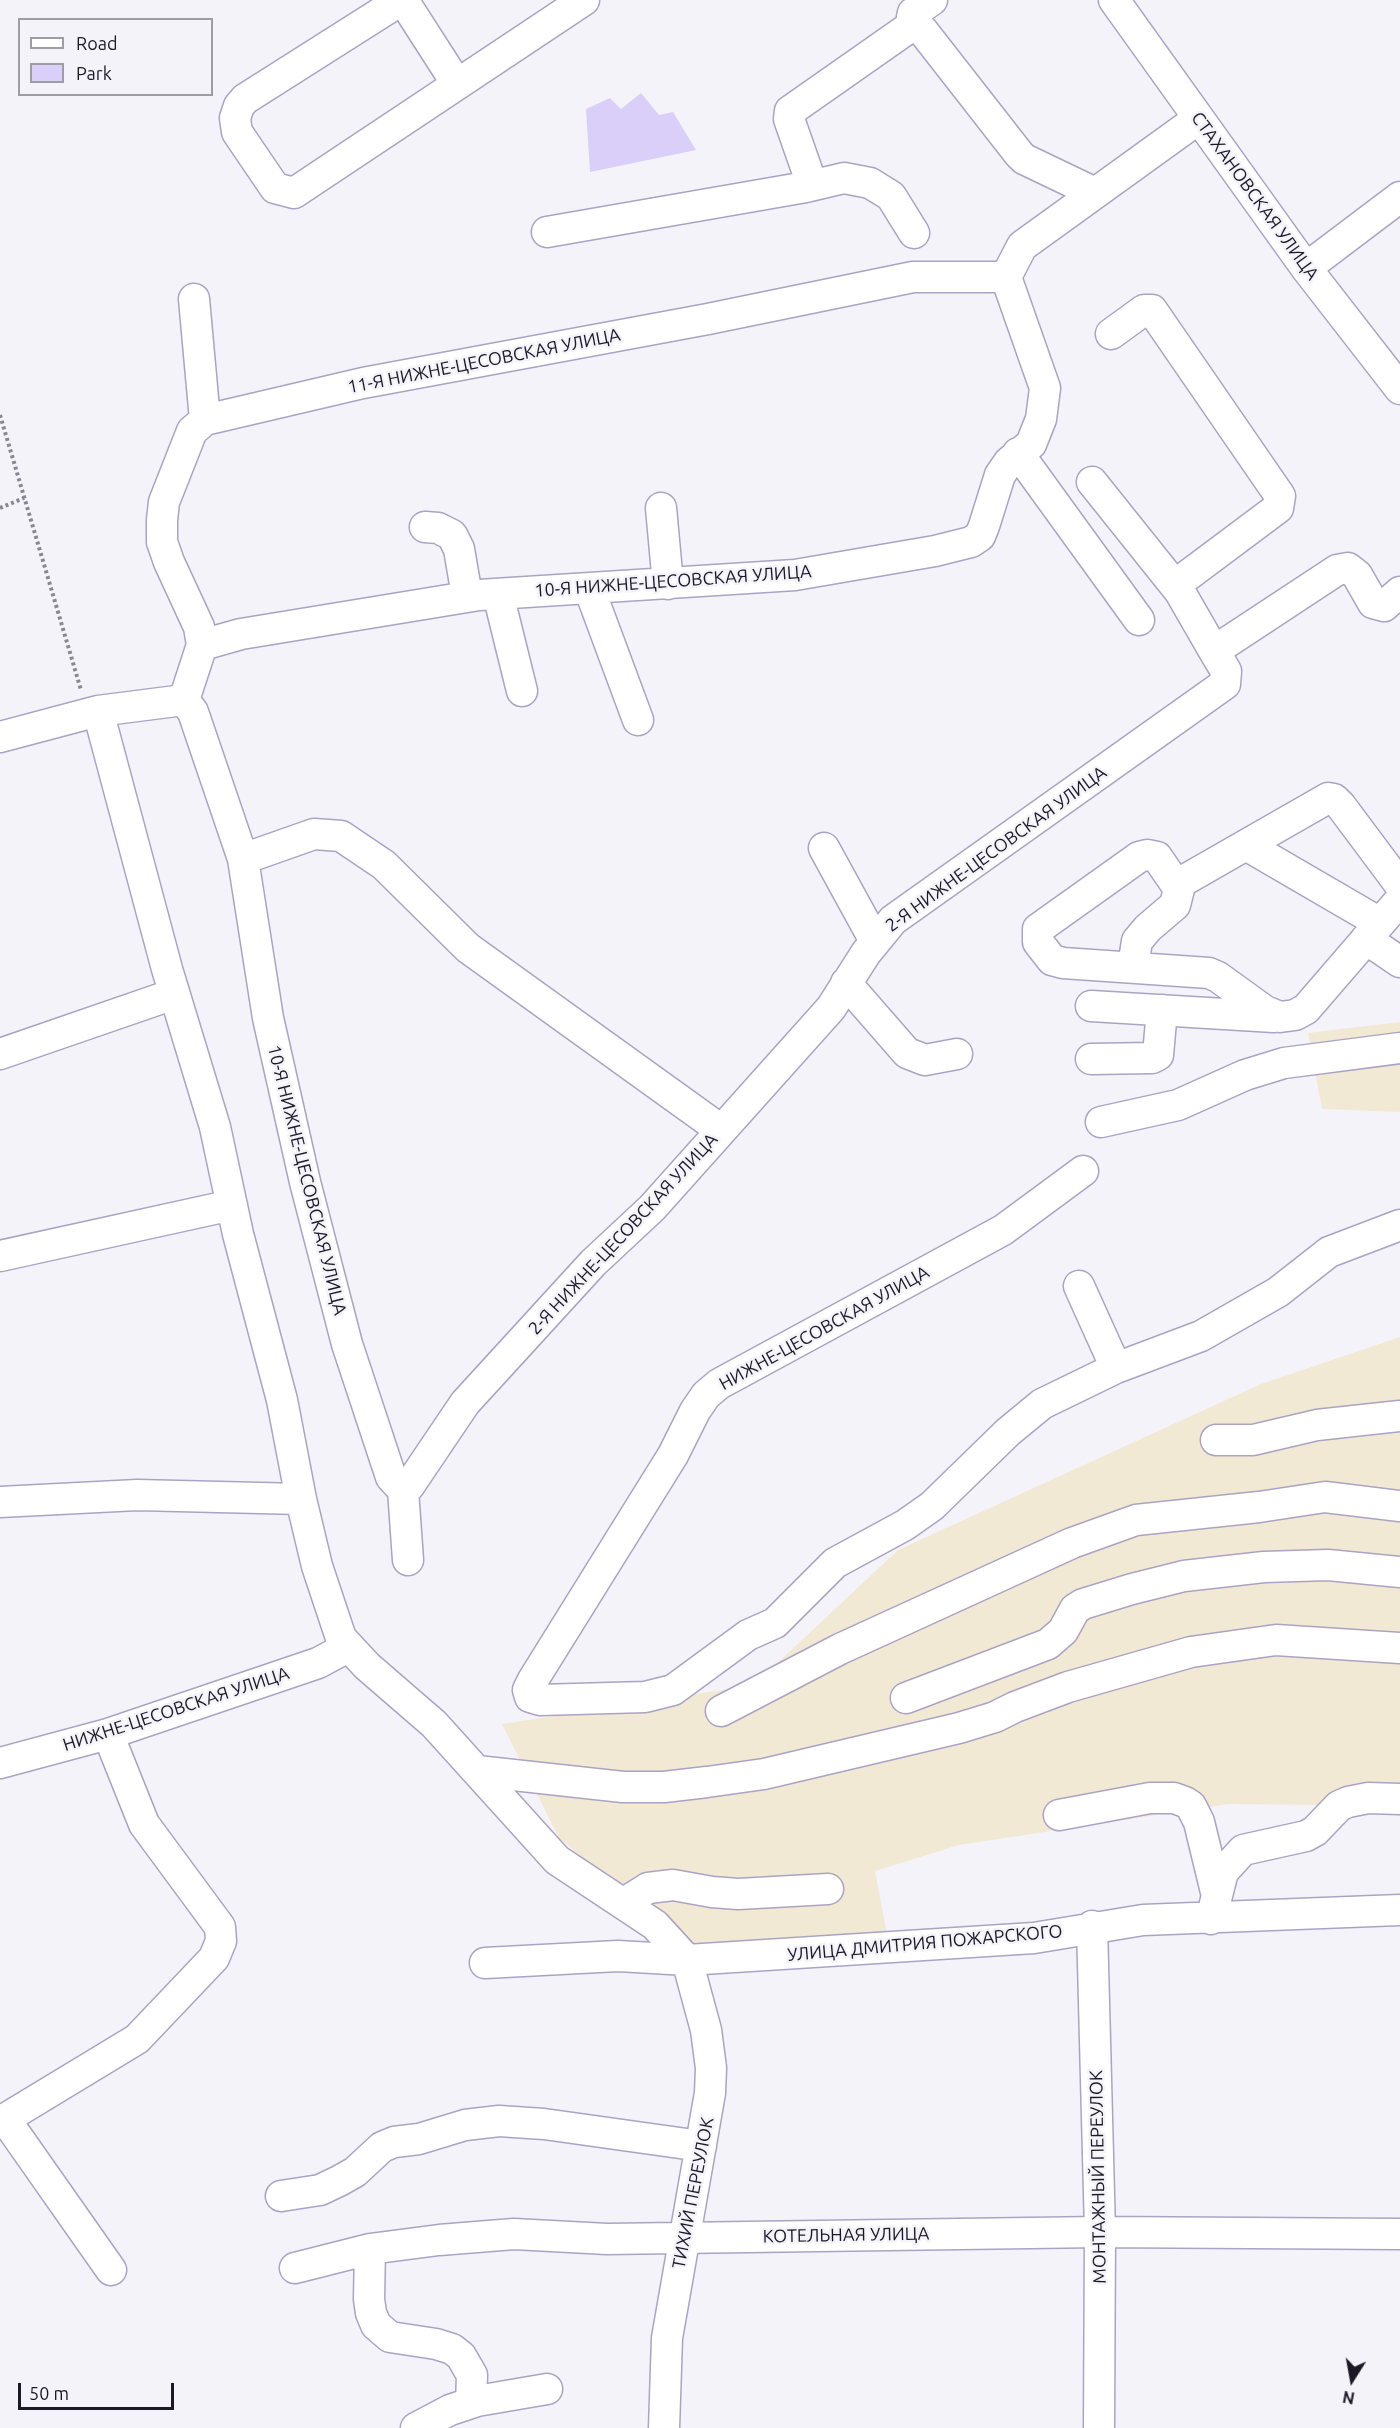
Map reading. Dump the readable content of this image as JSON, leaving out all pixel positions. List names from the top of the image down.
{
  "streets": {
    "street": [
      "СТАХАНОВСКАЯ УЛИЦА",
      "11-Я НИЖНЕ-ЦЕСОВСКАЯ УЛИЦА",
      "10-Я НИЖНЕ-ЦЕСОВСКАЯ УЛИЦА",
      "2-Я НИЖНЕ-ЦЕСОВСКАЯ УЛИЦА",
      "НИЖНЕ-ЦЕСОВСКАЯ УЛИЦА",
      "УЛИЦА ДМИТРИЯ ПОЖАРСКОГО",
      "МОНТАЖНЫЙ ПЕРЕУЛОК",
      "ТИХИЙ ПЕРЕУЛОК",
      "КОТЕЛЬНАЯ УЛИЦА"
    ]
  },
  "crossings": [
    ["11-Я НИЖНЕ-ЦЕСОВСКАЯ УЛИЦА", "10-Я НИЖНЕ-ЦЕСОВСКАЯ УЛИЦА"],
    ["10-Я НИЖНЕ-ЦЕСОВСКАЯ УЛИЦА", "2-Я НИЖНЕ-ЦЕСОВСКАЯ УЛИЦА"],
    ["УЛИЦА ДМИТРИЯ ПОЖАРСКОГО", "МОНТАЖНЫЙ ПЕРЕУЛОК"],
    ["УЛИЦА ДМИТРИЯ ПОЖАРСКОГО", "ТИХИЙ ПЕРЕУЛОК"],
    ["МОНТАЖНЫЙ ПЕРЕУЛОК", "КОТЕЛЬНАЯ УЛИЦА"],
    ["ТИХИЙ ПЕРЕУЛОК", "КОТЕЛЬНАЯ УЛИЦА"]
  ],
  "legend": ["Road", "Park"],
  "scale_bar": "50 m",
  "north": "bottom"
}
